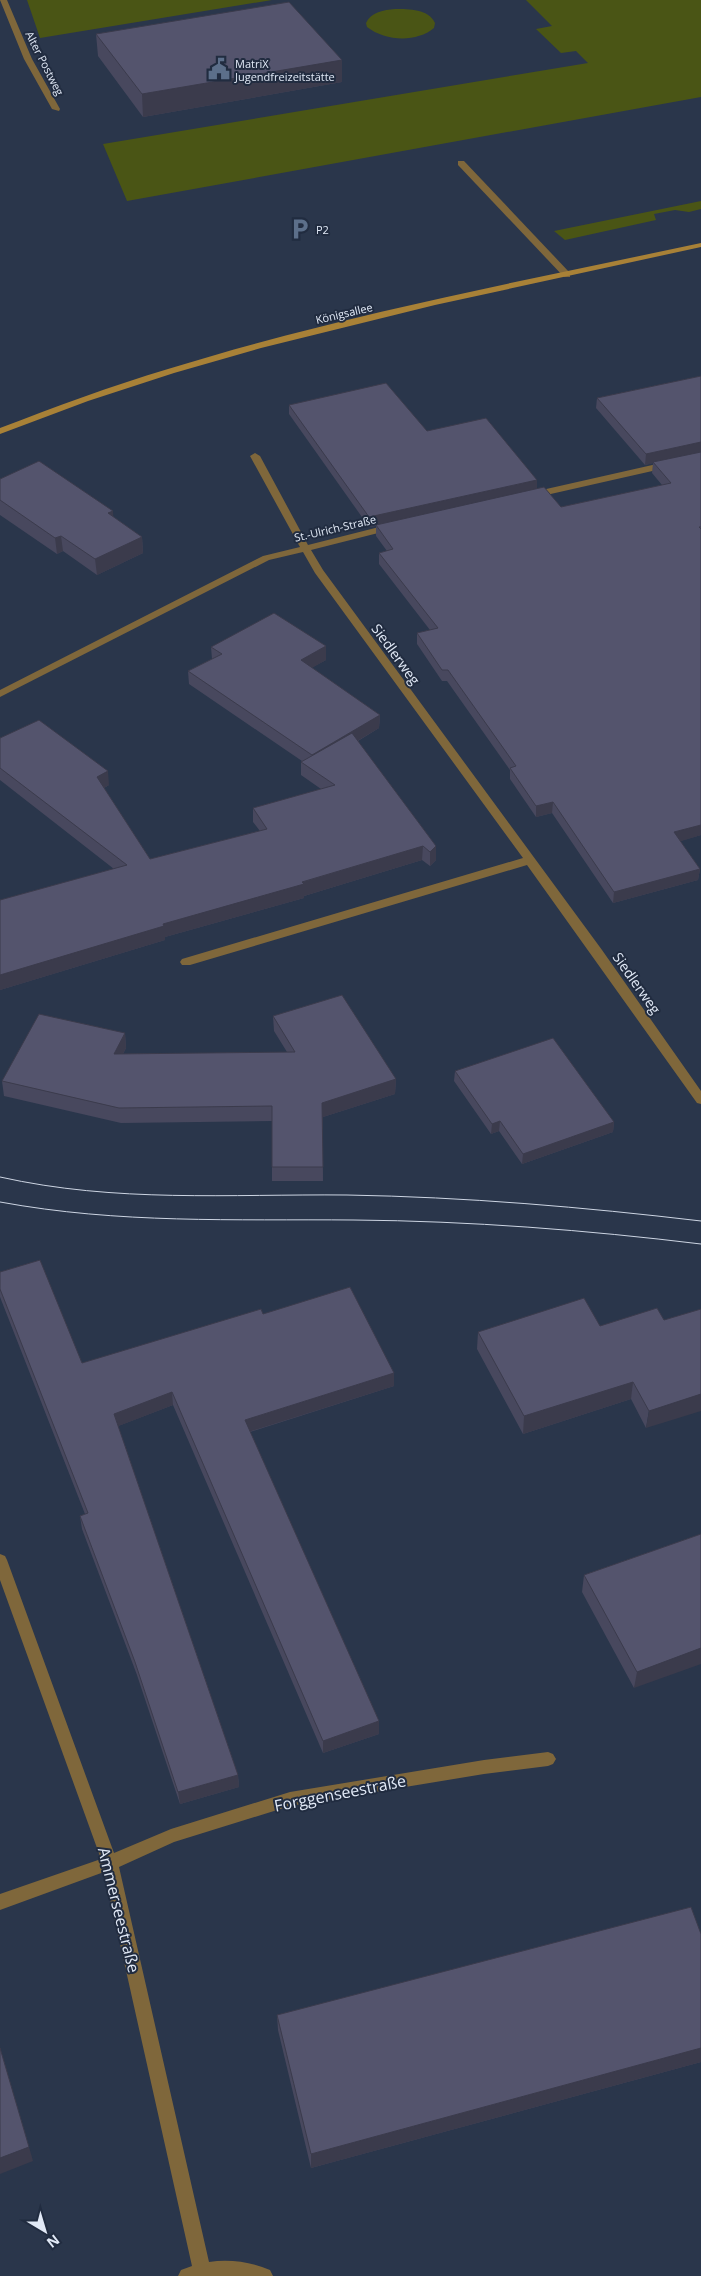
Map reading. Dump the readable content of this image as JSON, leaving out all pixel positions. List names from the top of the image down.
{
  "streets": {
    "street": [
      "Alter Postweg",
      "Königsallee",
      "St.-Ulrich-Straße",
      "Siedlerweg",
      "Forggenseestraße",
      "Ammerseestraße"
    ]
  },
  "crossings": [
    ["St.-Ulrich-Straße", "Siedlerweg"],
    ["Forggenseestraße", "Ammerseestraße"]
  ],
  "places": {
    "public building": ["MatriX Jugendfreizeitstätte"],
    "parking": ["P2"]
  },
  "north": "bottom right"
}
